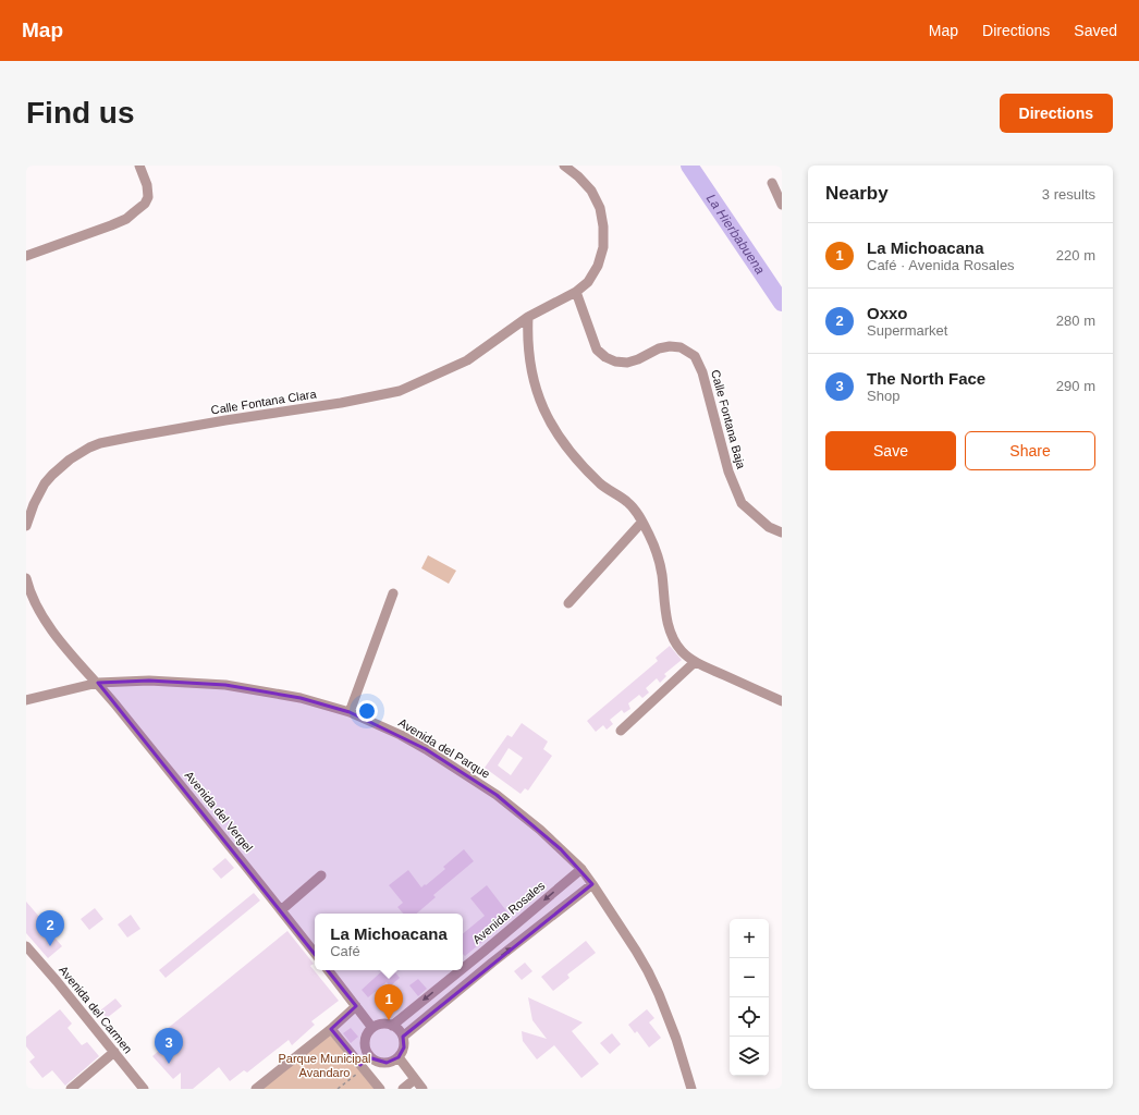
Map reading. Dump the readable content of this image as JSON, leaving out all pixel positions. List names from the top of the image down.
{
  "streets": {
    "street": [
      "Calle Fontana Clara",
      "Calle Fontana Baja",
      "Avenida del Parque",
      "Avenida del Vergel",
      "Avenida Rosales",
      "Avenida del Carmen"
    ]
  },
  "crossings": [
    ["Calle Fontana Clara", "Calle Fontana Baja"],
    ["Avenida del Parque", "Avenida del Vergel"],
    ["Avenida del Parque", "Avenida Rosales"]
  ],
  "water": ["La Hierbabuena"],
  "parks": ["Parque Municipal Avandaro"],
  "page": {
    "header": "Map",
    "nav": ["Map", "Directions", "Saved"],
    "buttons": [
      "Directions",
      ["Save", "Share"]
    ],
    "title": "Find us",
    "heading": ["Nearby", "3 results"],
    "list": [
      {
        "mark": "1",
        "name": "La Michoacana",
        "note": "Café · Avenida Rosales",
        "value": "220 m"
      },
      {
        "mark": "2",
        "name": "Oxxo",
        "note": "Supermarket",
        "value": "280 m"
      },
      {
        "mark": "3",
        "name": "The North Face",
        "note": "Shop",
        "value": "290 m"
      }
    ],
    "pins": ["2", "1", "3"],
    "popup": ["La Michoacana", "Café"],
    "map_buttons": ["+", "−"]
  }
}
